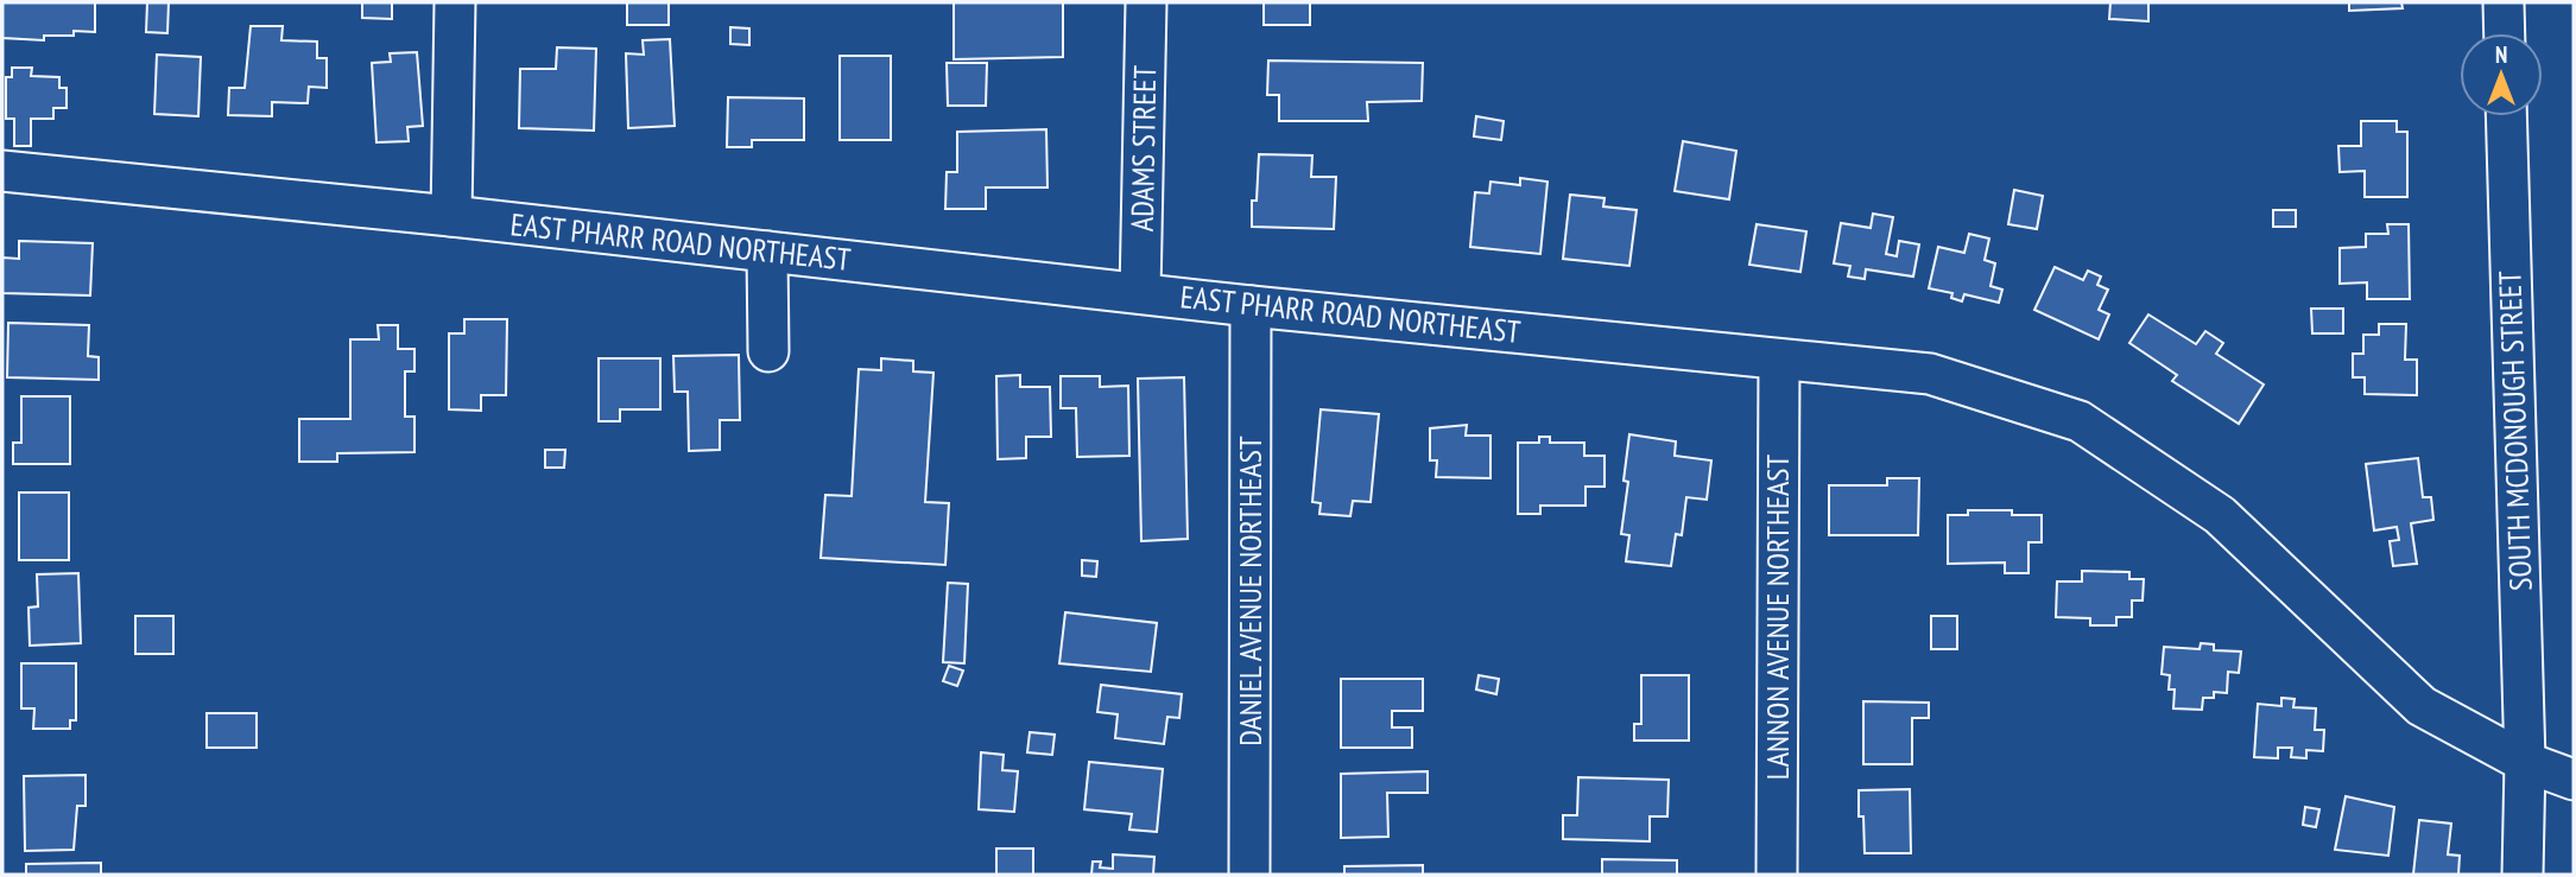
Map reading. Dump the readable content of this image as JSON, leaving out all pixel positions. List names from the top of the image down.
{
  "streets": {
    "street": [
      "ADAMS STREET",
      "EAST PHARR ROAD NORTHEAST",
      "SOUTH MCDONOUGH STREET",
      "DANIEL AVENUE NORTHEAST",
      "LANNON AVENUE NORTHEAST"
    ]
  },
  "crossings": [
    ["ADAMS STREET", "EAST PHARR ROAD NORTHEAST"],
    ["EAST PHARR ROAD NORTHEAST", "SOUTH MCDONOUGH STREET"],
    ["EAST PHARR ROAD NORTHEAST", "DANIEL AVENUE NORTHEAST"],
    ["EAST PHARR ROAD NORTHEAST", "LANNON AVENUE NORTHEAST"]
  ],
  "north": "top"
}
